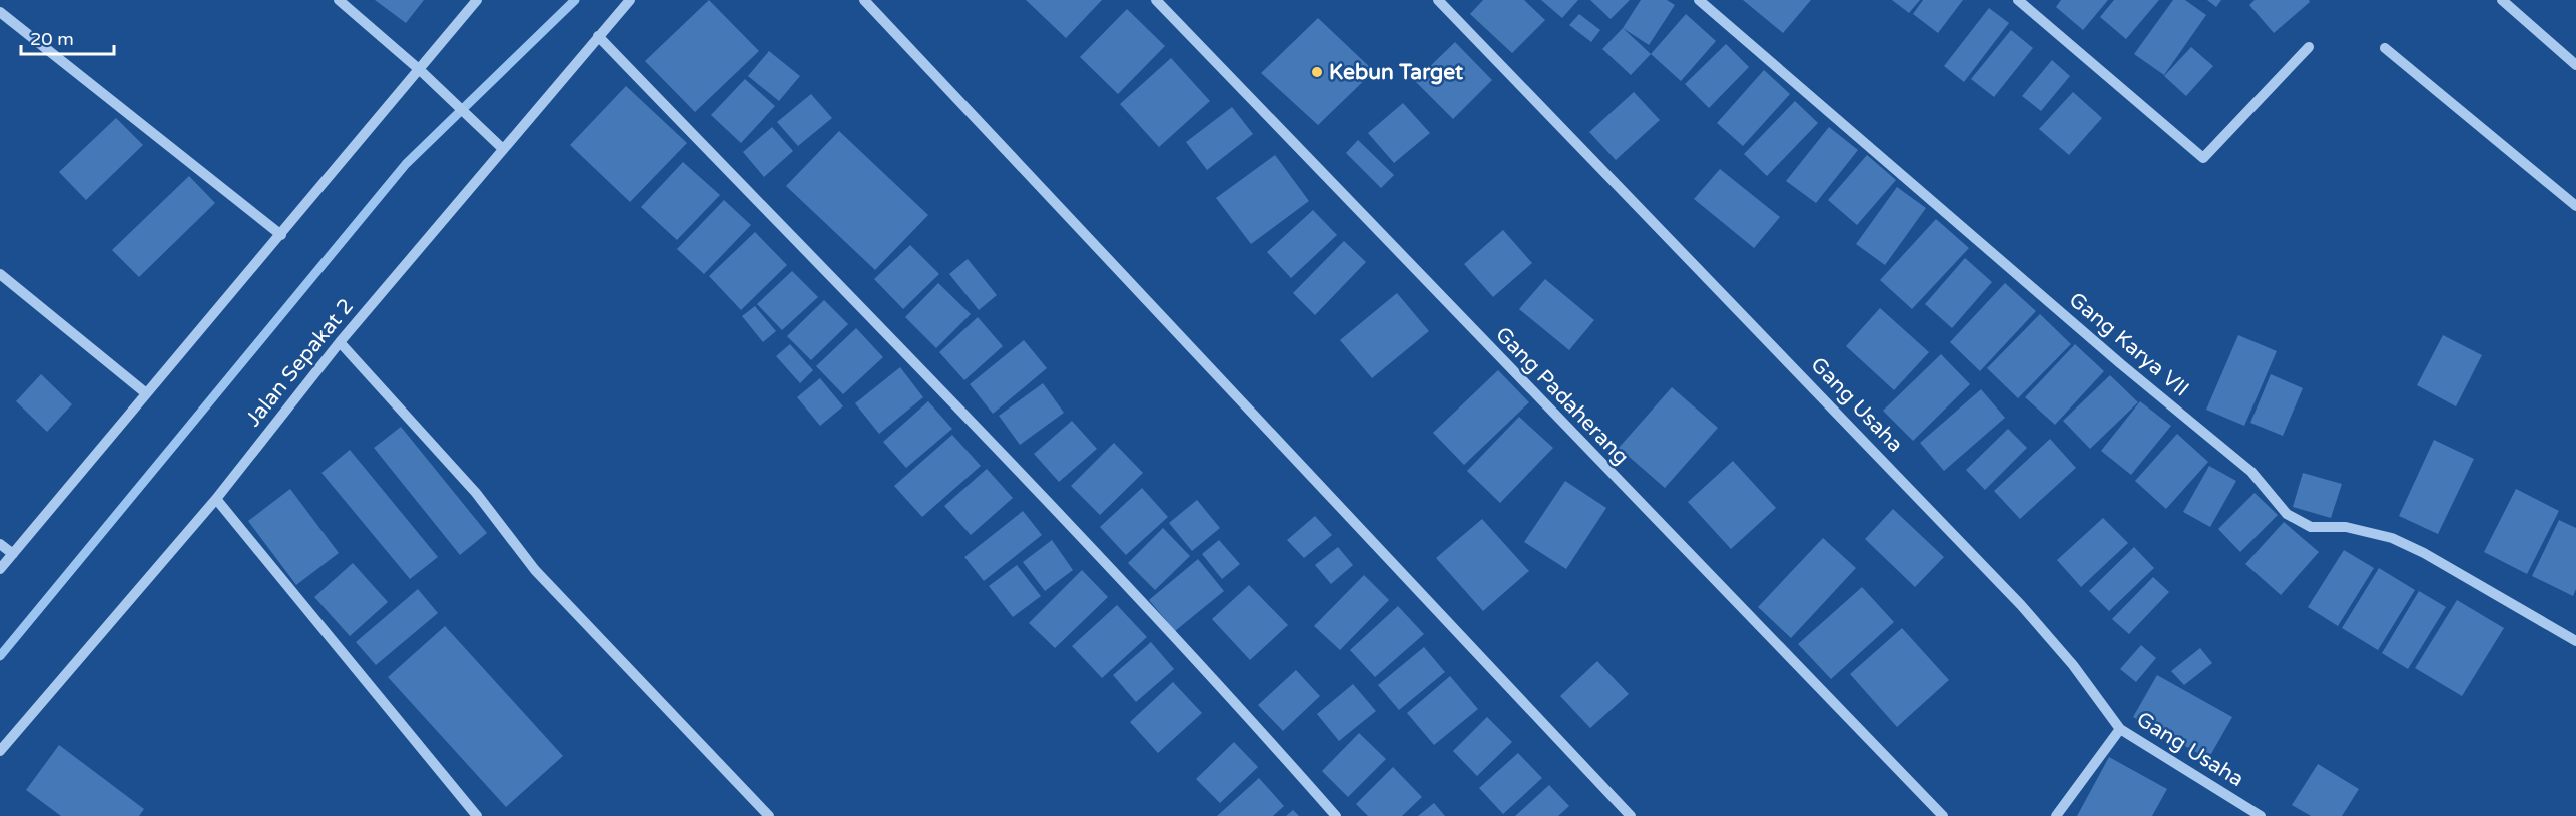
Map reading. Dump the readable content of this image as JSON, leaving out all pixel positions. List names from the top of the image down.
{
  "streets": {
    "street": [
      "Gang Karya VII",
      "Jalan Sepakat 2",
      "Gang Padaherang",
      "Gang Usaha"
    ]
  },
  "places": ["Kebun Target"],
  "scale_bar": "20 m"
}
